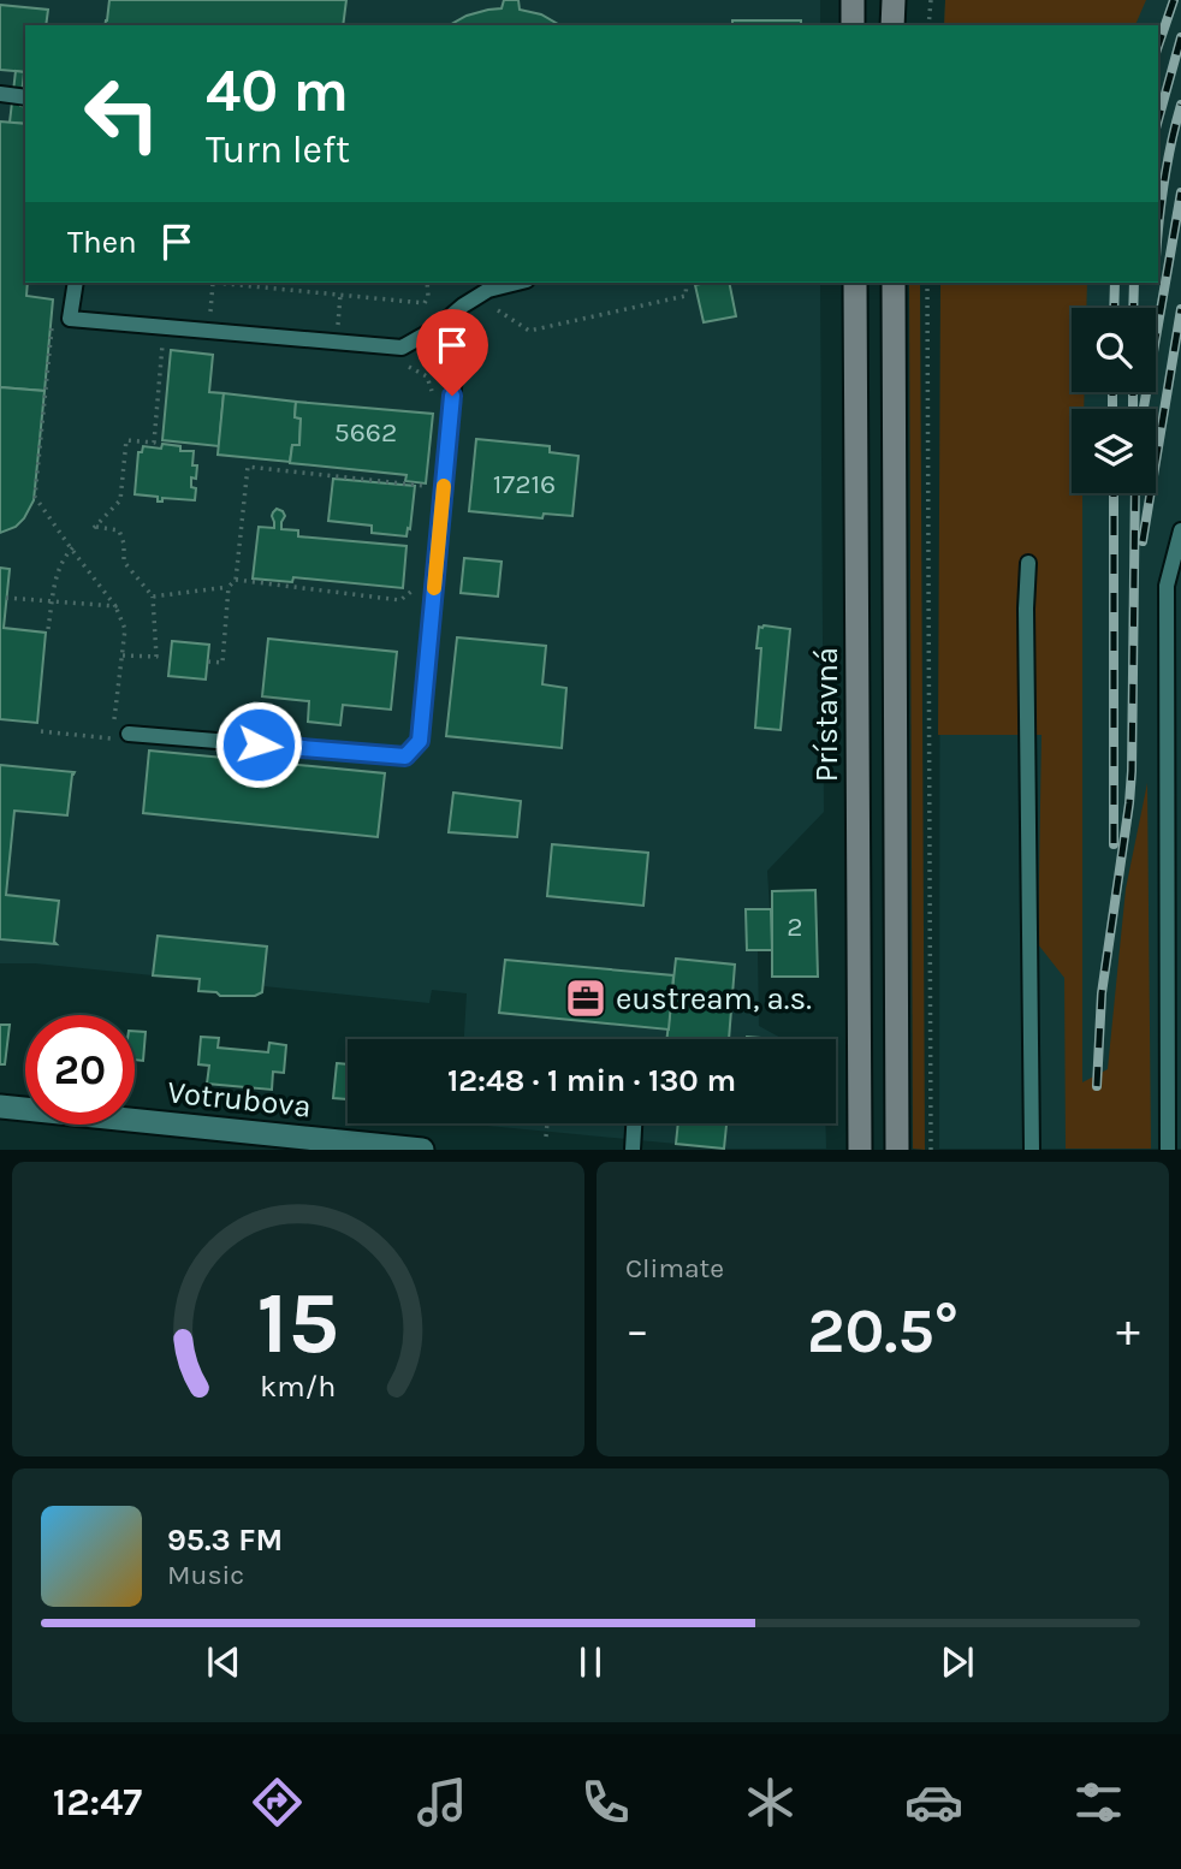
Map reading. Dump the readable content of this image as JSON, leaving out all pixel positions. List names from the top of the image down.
{
  "streets": {
    "main road": ["Prístavná"],
    "street": ["Votrubova"]
  },
  "places": {
    "office": ["eustream, a.s."]
  },
  "house_numbers": ["5662", "17216", "2"],
  "page": {
    "turn": ["40 m", "Turn left"],
    "then": "Then",
    "limit": "20",
    "trip": "12:48 · 1 min · 130 m",
    "tile": "Climate",
    "heat": ["−", "20.5°", "+"],
    "song": ["95.3 FM", "Music"],
    "tabs": "12:47",
    "gauge": ["15", "km/h"]
  }
}
